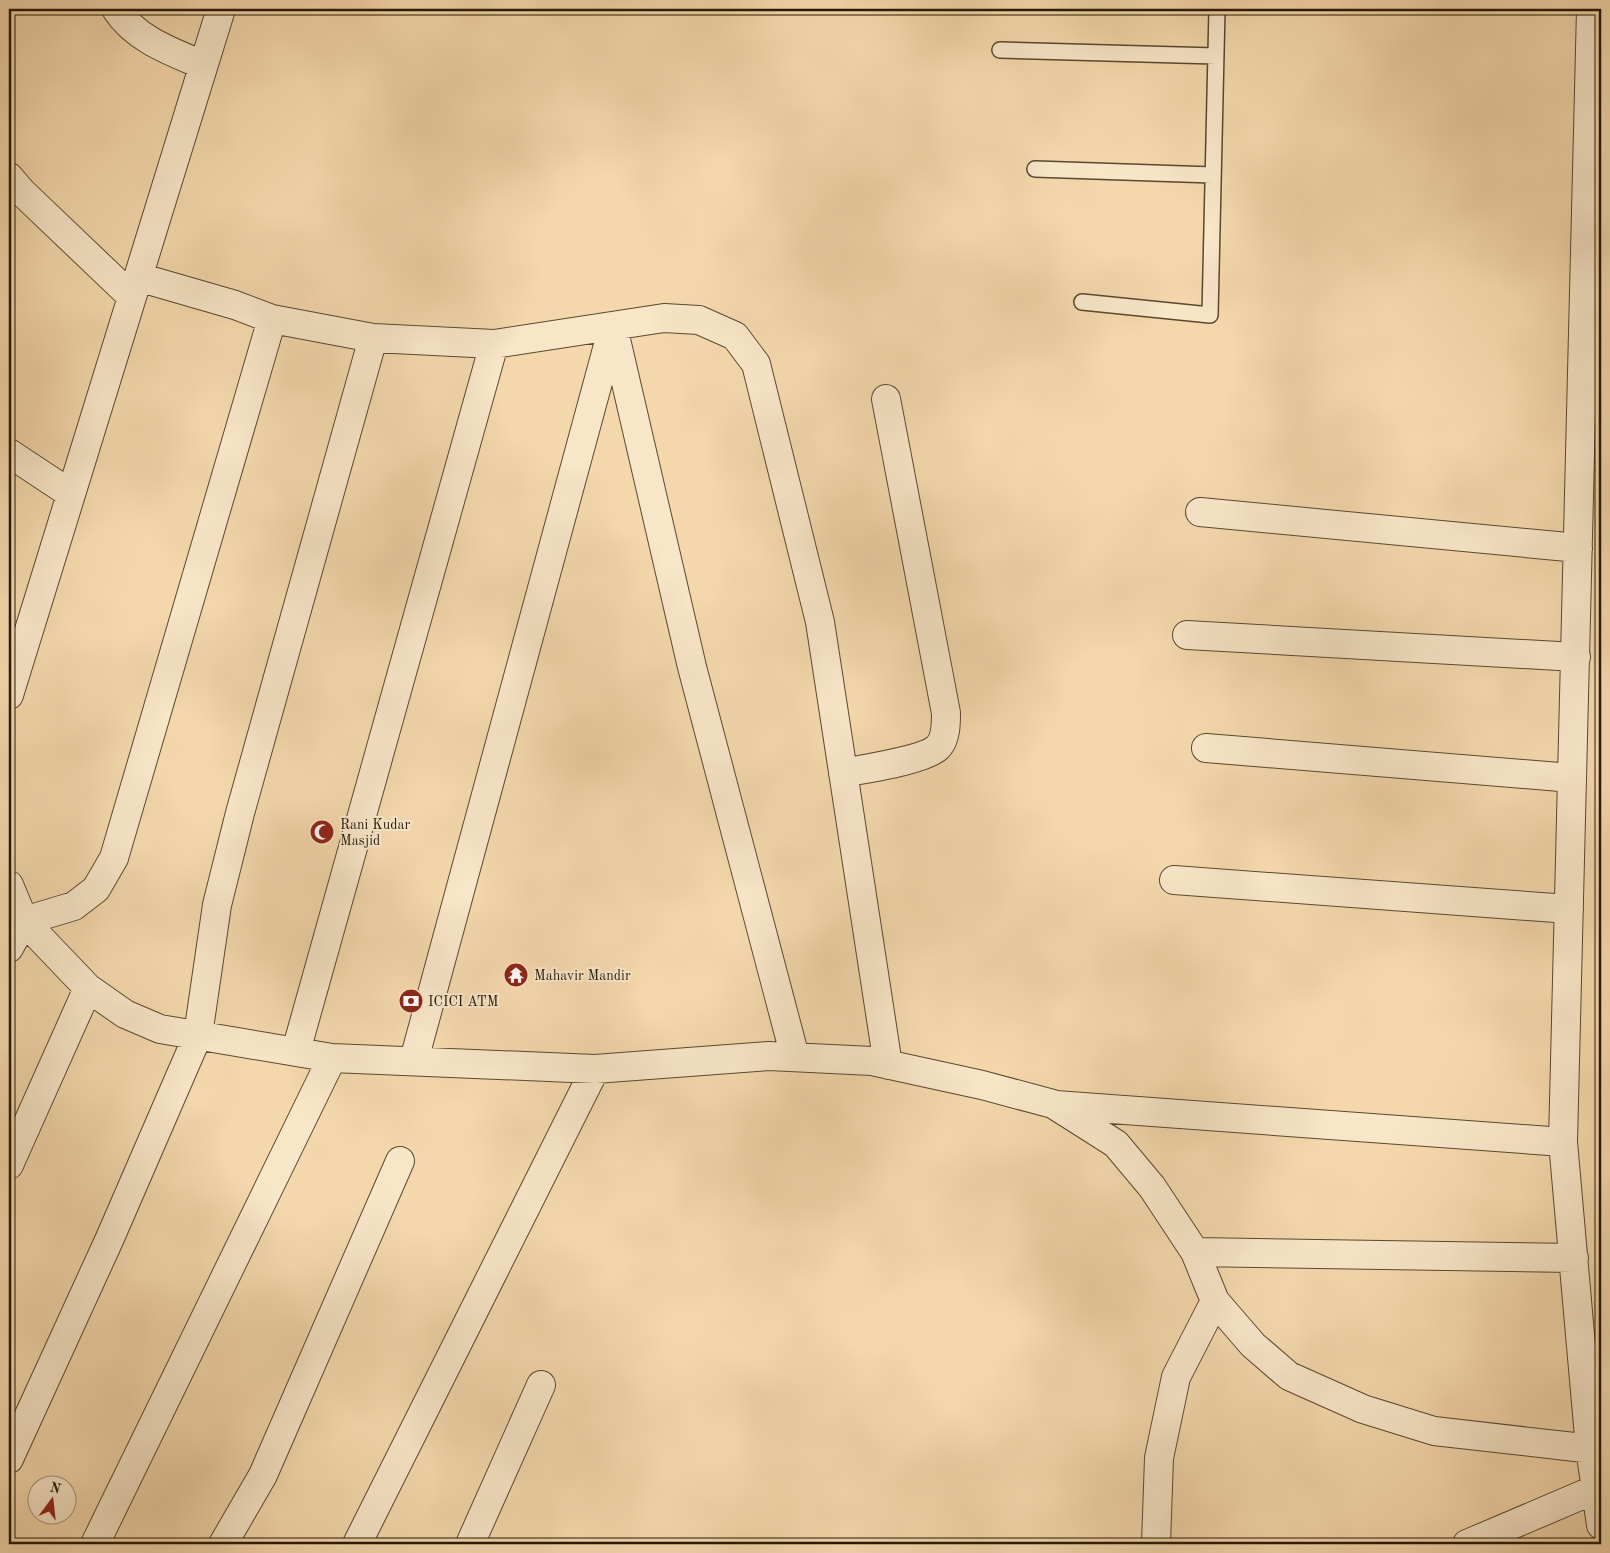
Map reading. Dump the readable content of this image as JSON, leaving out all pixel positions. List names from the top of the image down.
{
  "places": {
    "mosque": ["Rani Kudar Masjid"],
    "temple": ["Mahavir Mandir"],
    "bank": ["ICICI ATM"]
  },
  "north": "top"
}
